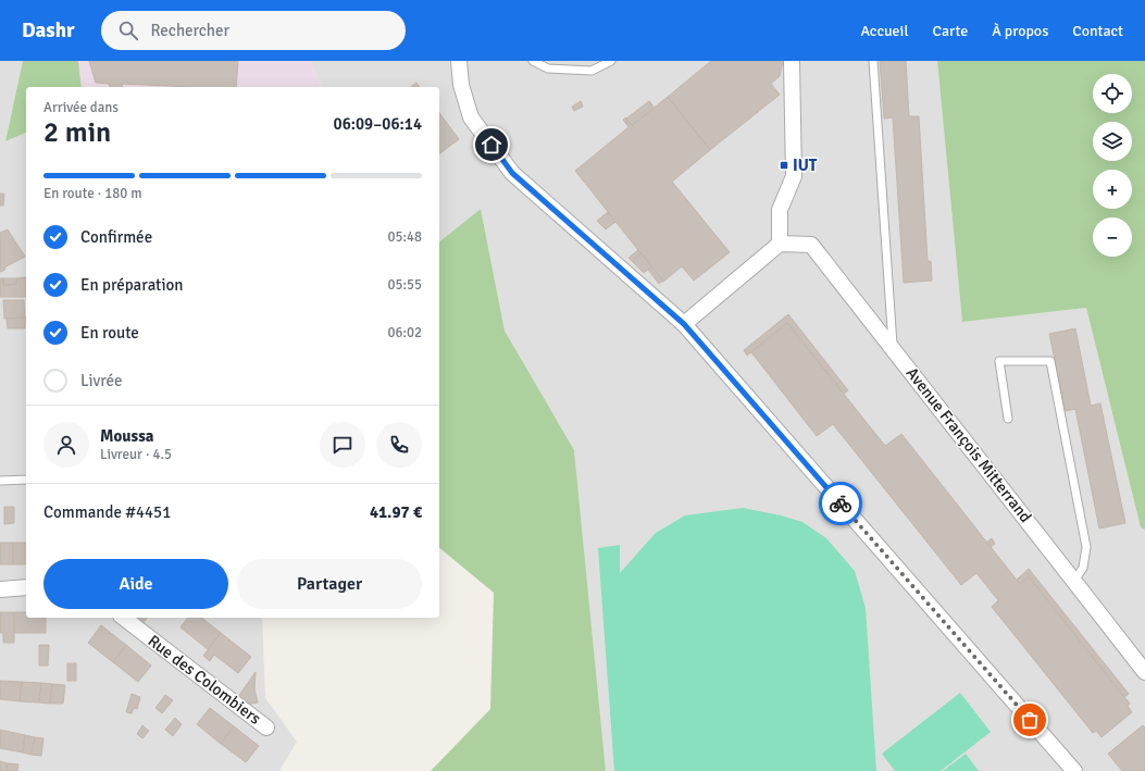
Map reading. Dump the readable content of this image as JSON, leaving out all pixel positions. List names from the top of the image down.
{
  "streets": {
    "street": ["Avenue François Mitterrand", "Rue des Colombiers"]
  },
  "places": {
    "transit": ["IUT"]
  },
  "page": {
    "header": "Dashr",
    "search": "Rechercher",
    "nav": [
      "Accueil",
      "Carte",
      "À propos",
      "Contact"
    ],
    "map_buttons": ["+", "−"],
    "heading": ["2 min", "Arrivée dans", "06:09–06:14"],
    "panel": [
      "Moussa",
      "Livreur · 4.5",
      "Commande #4451",
      "41.97 €"
    ],
    "bar": "En route · 180 m",
    "list": [
      ["Confirmée", "05:48"],
      ["En préparation", "05:55"],
      ["En route", "06:02"],
      "Livrée"
    ],
    "buttons": ["Aide", "Partager"]
  }
}
